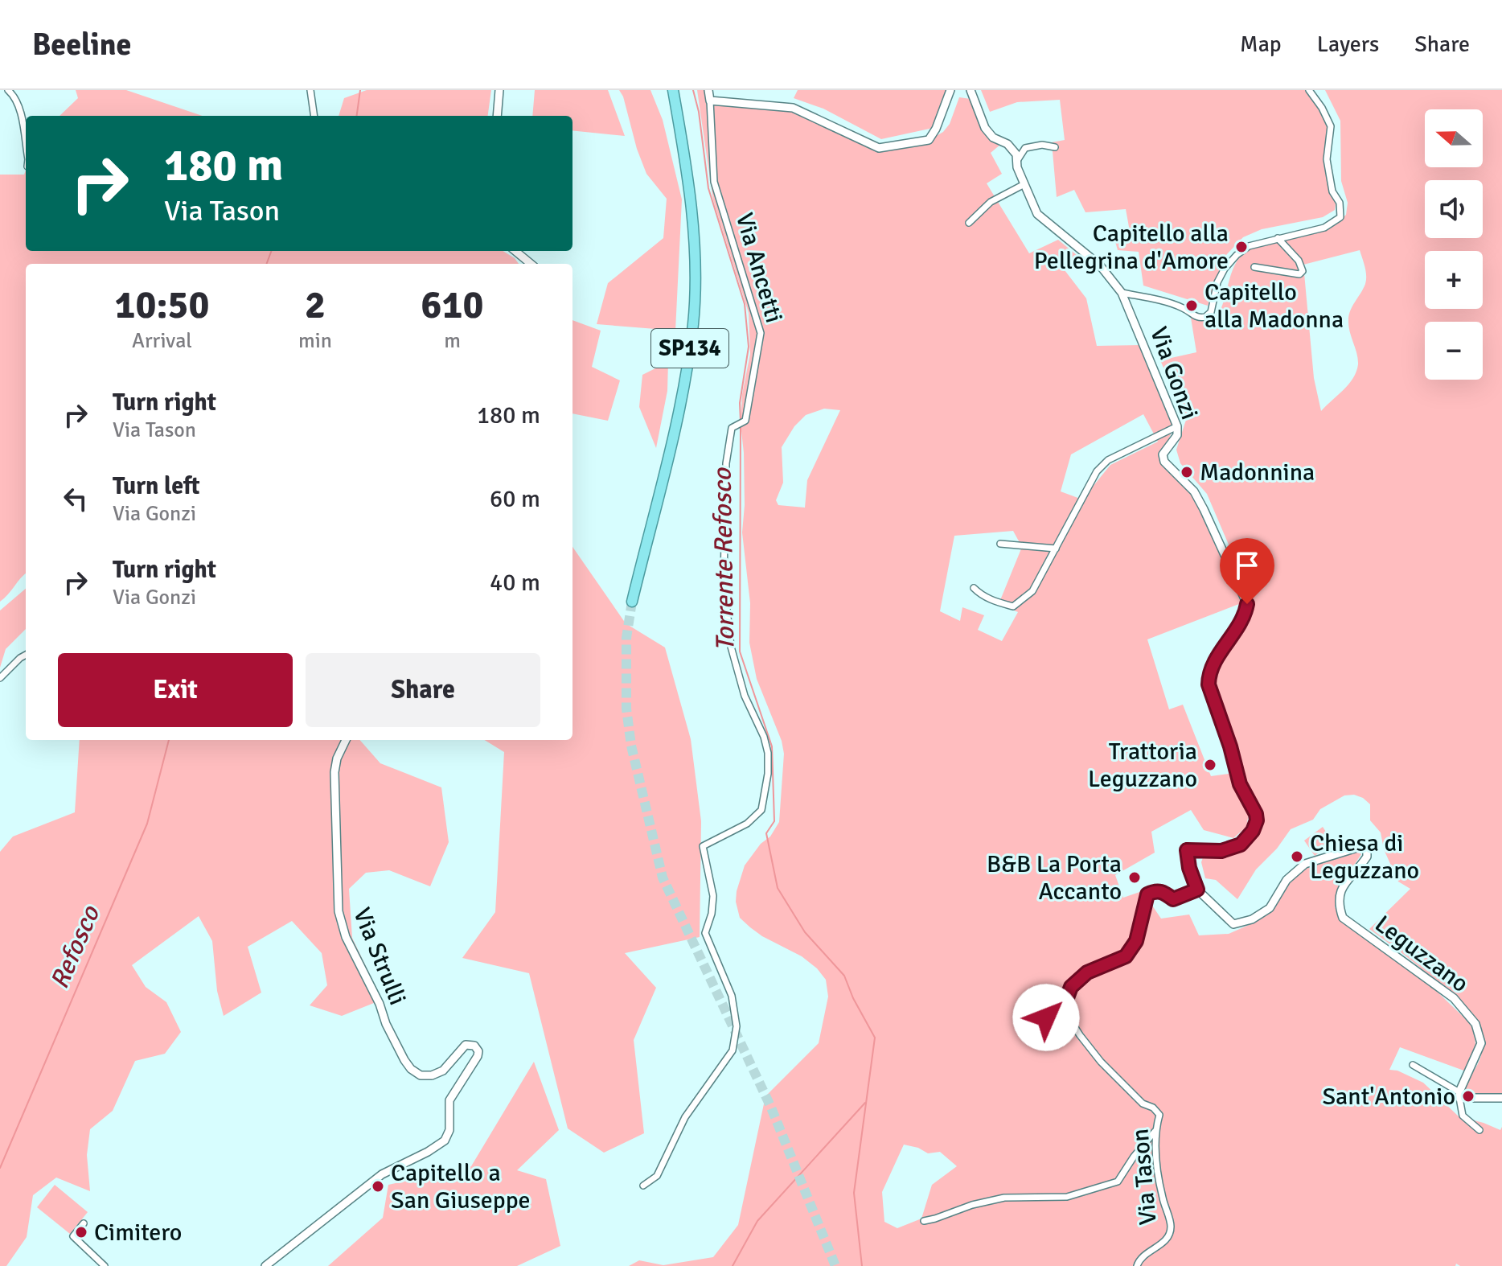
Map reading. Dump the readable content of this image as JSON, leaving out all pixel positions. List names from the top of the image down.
{
  "streets": {
    "highway": ["SP134"],
    "street": [
      "Via Ancetti",
      "Via Gonzi",
      "Leguzzano",
      "Via Strulli",
      "Via Tason"
    ]
  },
  "crossings": [
    ["Via Gonzi", "Leguzzano"]
  ],
  "water": ["Torrente Refosco", "Refosco"],
  "places": [
    "Capitello alla Pellegrina d'Amore",
    "Capitello alla Madonna",
    "Madonnina",
    "Trattoria Leguzzano",
    "Chiesa di Leguzzano",
    "B&B La Porta Accanto",
    "Sant'Antonio",
    "Capitello a San Giuseppe",
    "Cimitero"
  ],
  "north": "left",
  "page": {
    "header": "Beeline",
    "nav": ["Map", "Layers", "Share"],
    "map_buttons": ["+", "−"],
    "turn": ["180 m", "Via Tason"],
    "eta": [
      "10:50",
      "Arrival",
      "2",
      "min",
      "610",
      "m"
    ],
    "list": [
      {
        "name": "Turn right",
        "note": "Via Tason",
        "value": "180 m"
      },
      {
        "name": "Turn left",
        "note": "Via Gonzi",
        "value": "60 m"
      },
      {
        "name": "Turn right",
        "note": "Via Gonzi",
        "value": "40 m"
      }
    ],
    "buttons": ["Exit", "Share"]
  }
}
